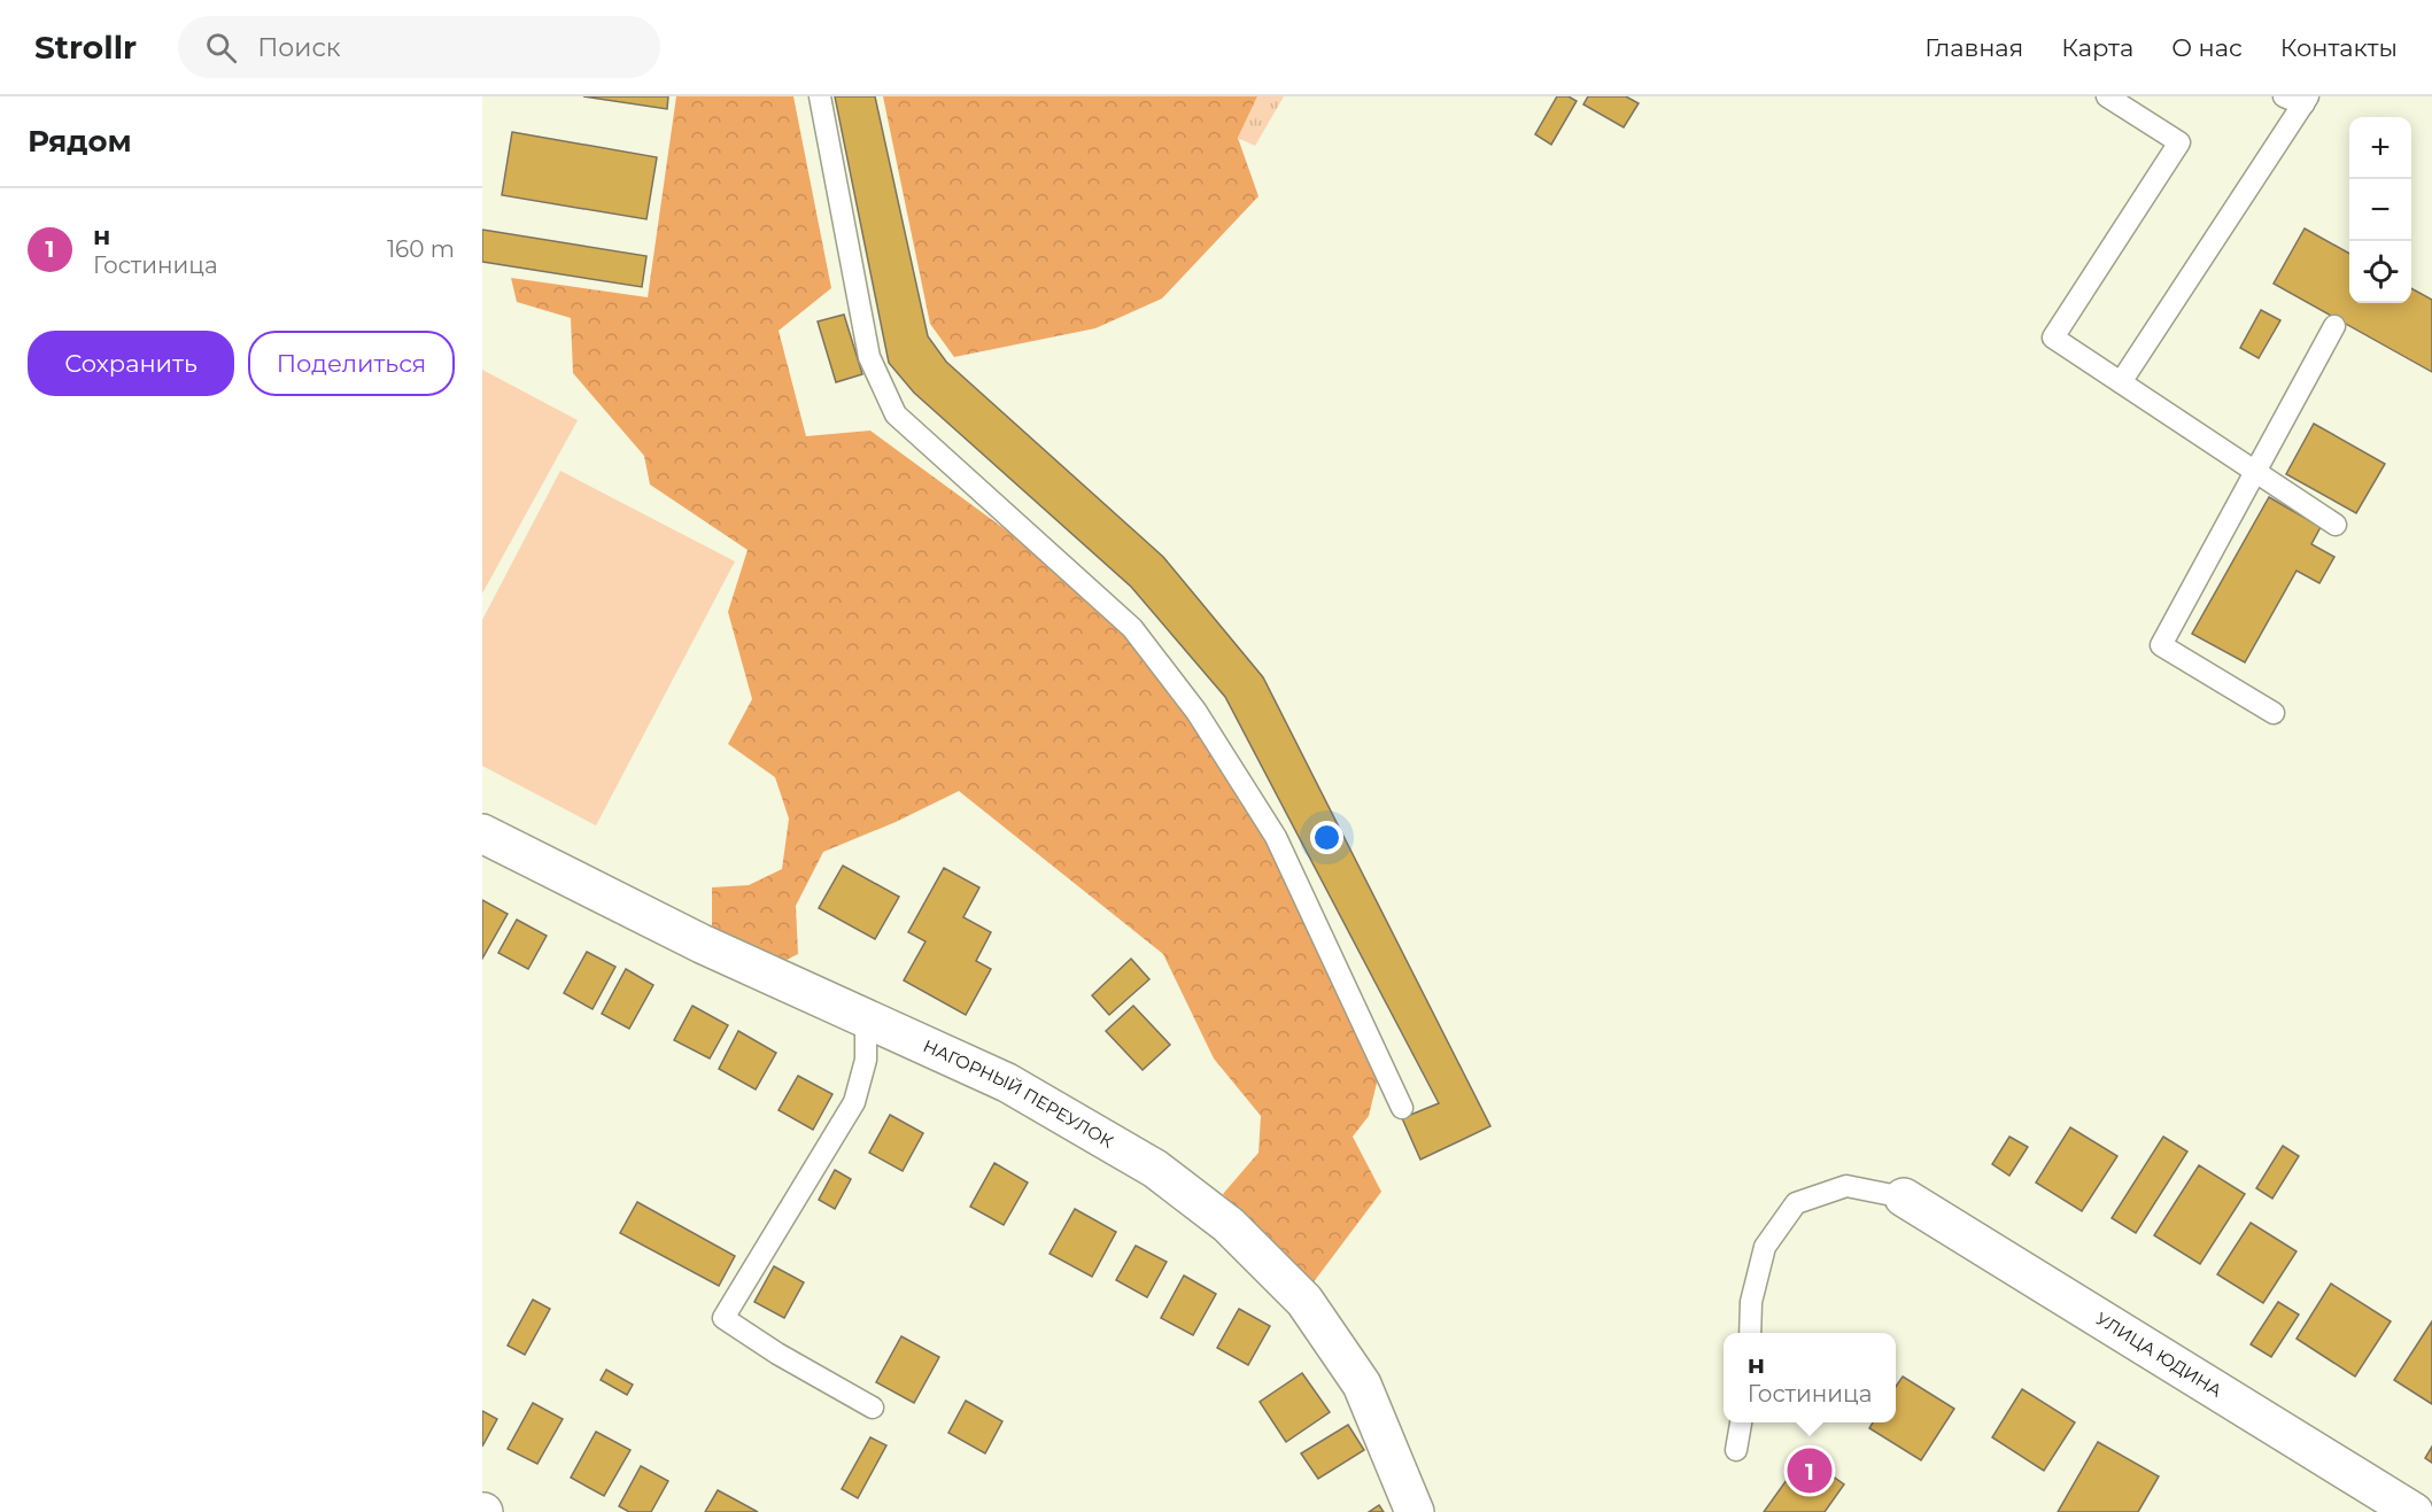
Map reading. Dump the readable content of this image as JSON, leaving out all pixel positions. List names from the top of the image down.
{
  "streets": {
    "street": ["НАГОРНЫЙ ПЕРЕУЛОК", "УЛИЦА ЮДИНА"]
  },
  "page": {
    "header": "Strollr",
    "search": "Поиск",
    "nav": [
      "Главная",
      "Карта",
      "О нас",
      "Контакты"
    ],
    "heading": "Рядом",
    "map_buttons": ["+", "−"],
    "list": [
      {
        "mark": "1",
        "name": "н",
        "note": "Гостиница",
        "value": "160 m"
      }
    ],
    "buttons": ["Сохранить", "Поделиться"],
    "popup": ["н", "Гостиница"],
    "pins": "1"
  }
}
